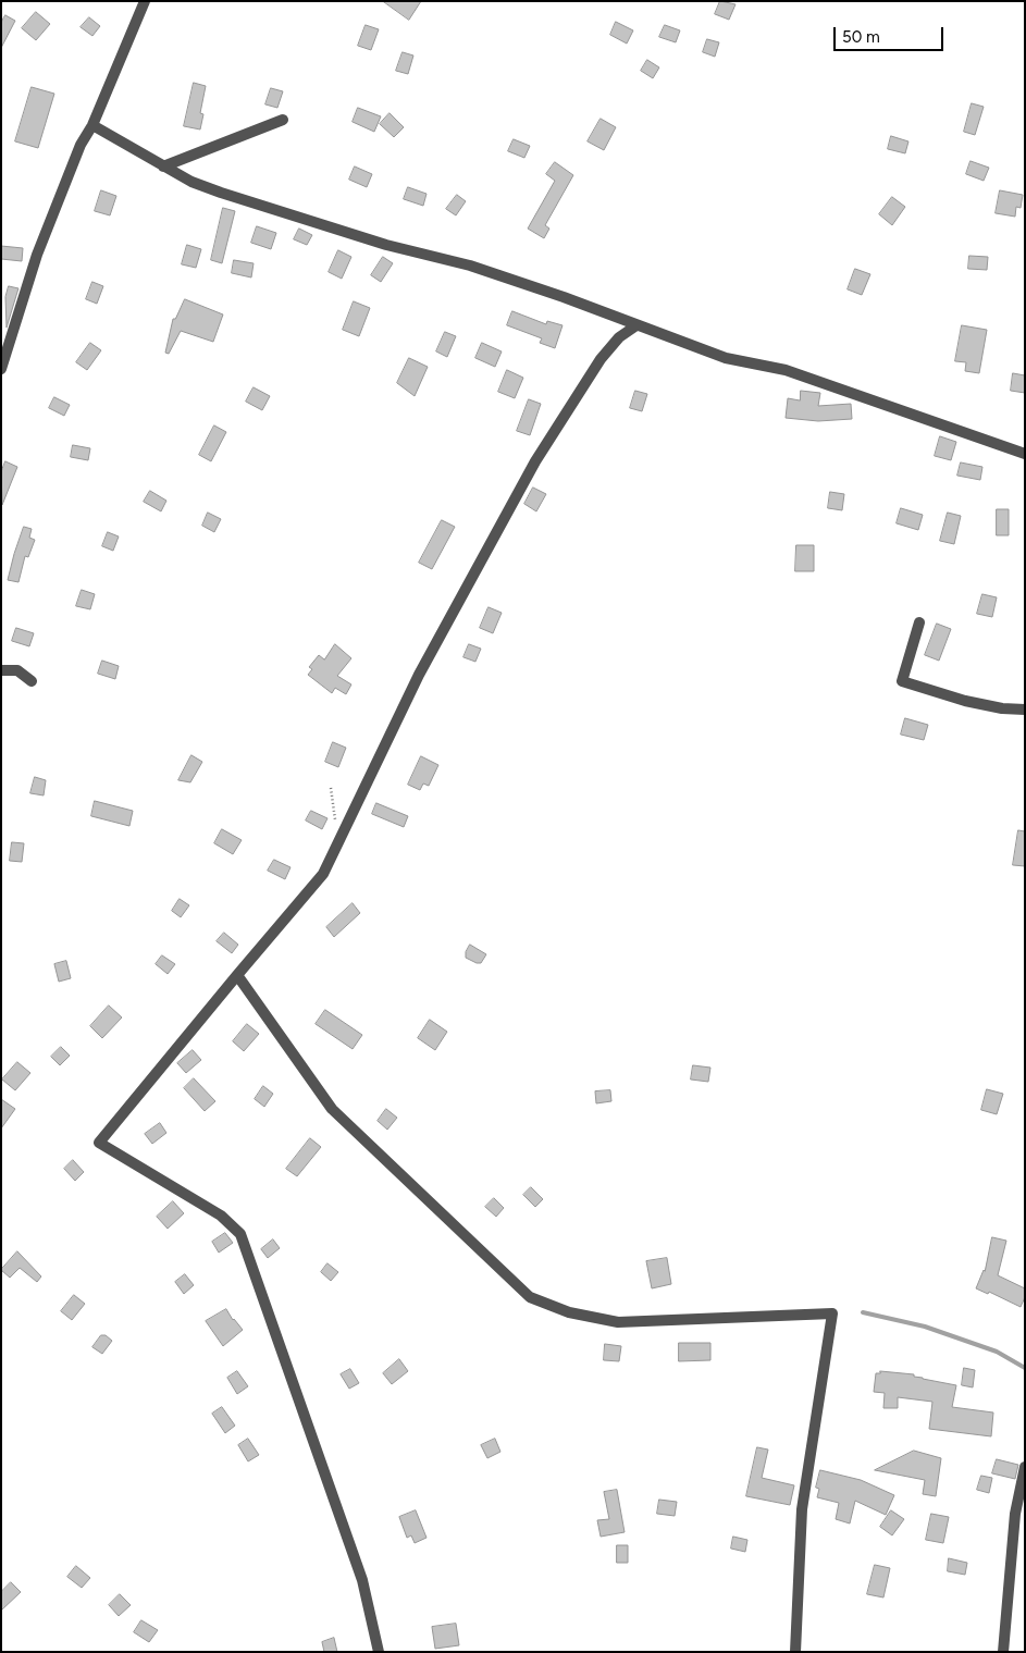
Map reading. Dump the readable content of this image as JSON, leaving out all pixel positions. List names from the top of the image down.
{
  "scale_bar": "50 m"
}
